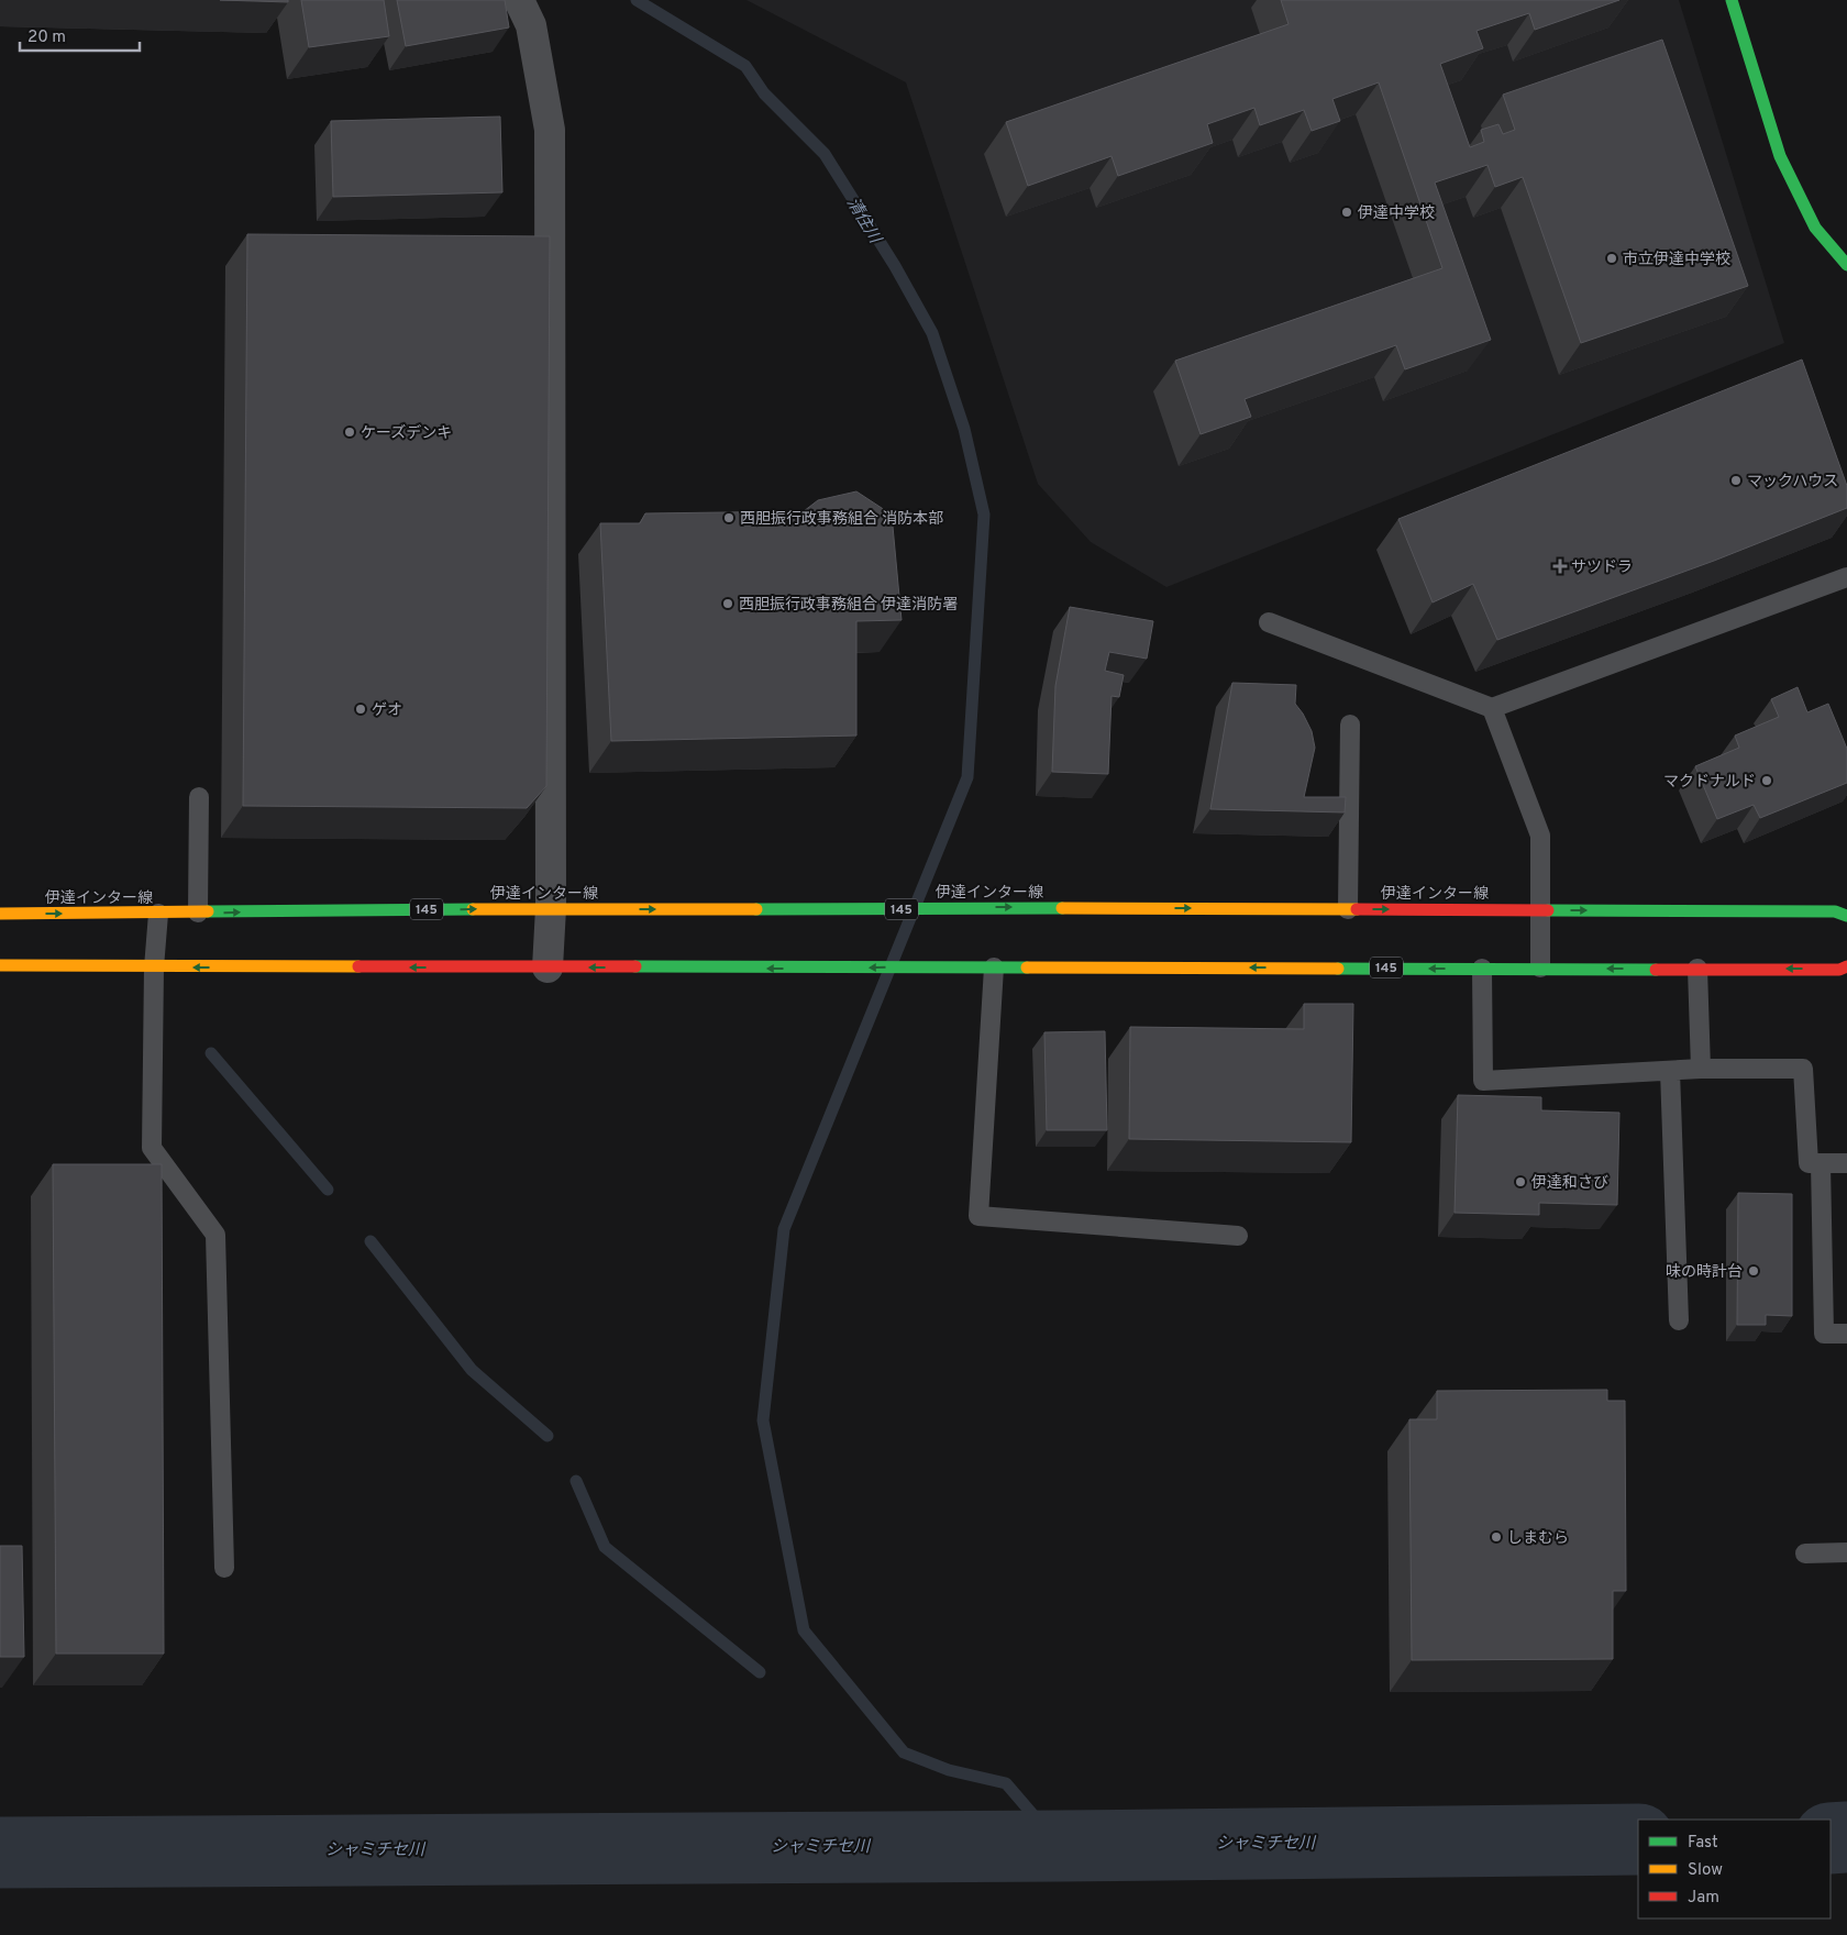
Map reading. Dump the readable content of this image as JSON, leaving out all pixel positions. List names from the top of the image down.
{
  "streets": {
    "main road": ["伊達インター線", "145"]
  },
  "water": ["清住川", "シャミチセ川"],
  "places": {
    "other": [
      "伊達中学校",
      "市立伊達中学校",
      "ケーズデンキ",
      "マックハウス",
      "西胆振行政事務組合 消防本部",
      "西胆振行政事務組合 伊達消防署",
      "ゲオ",
      "マクドナルド",
      "伊達和さび",
      "味の時計台",
      "しまむら"
    ],
    "health": ["サツドラ"]
  },
  "legend": ["Fast", "Slow", "Jam"],
  "scale_bar": "20 m"
}
